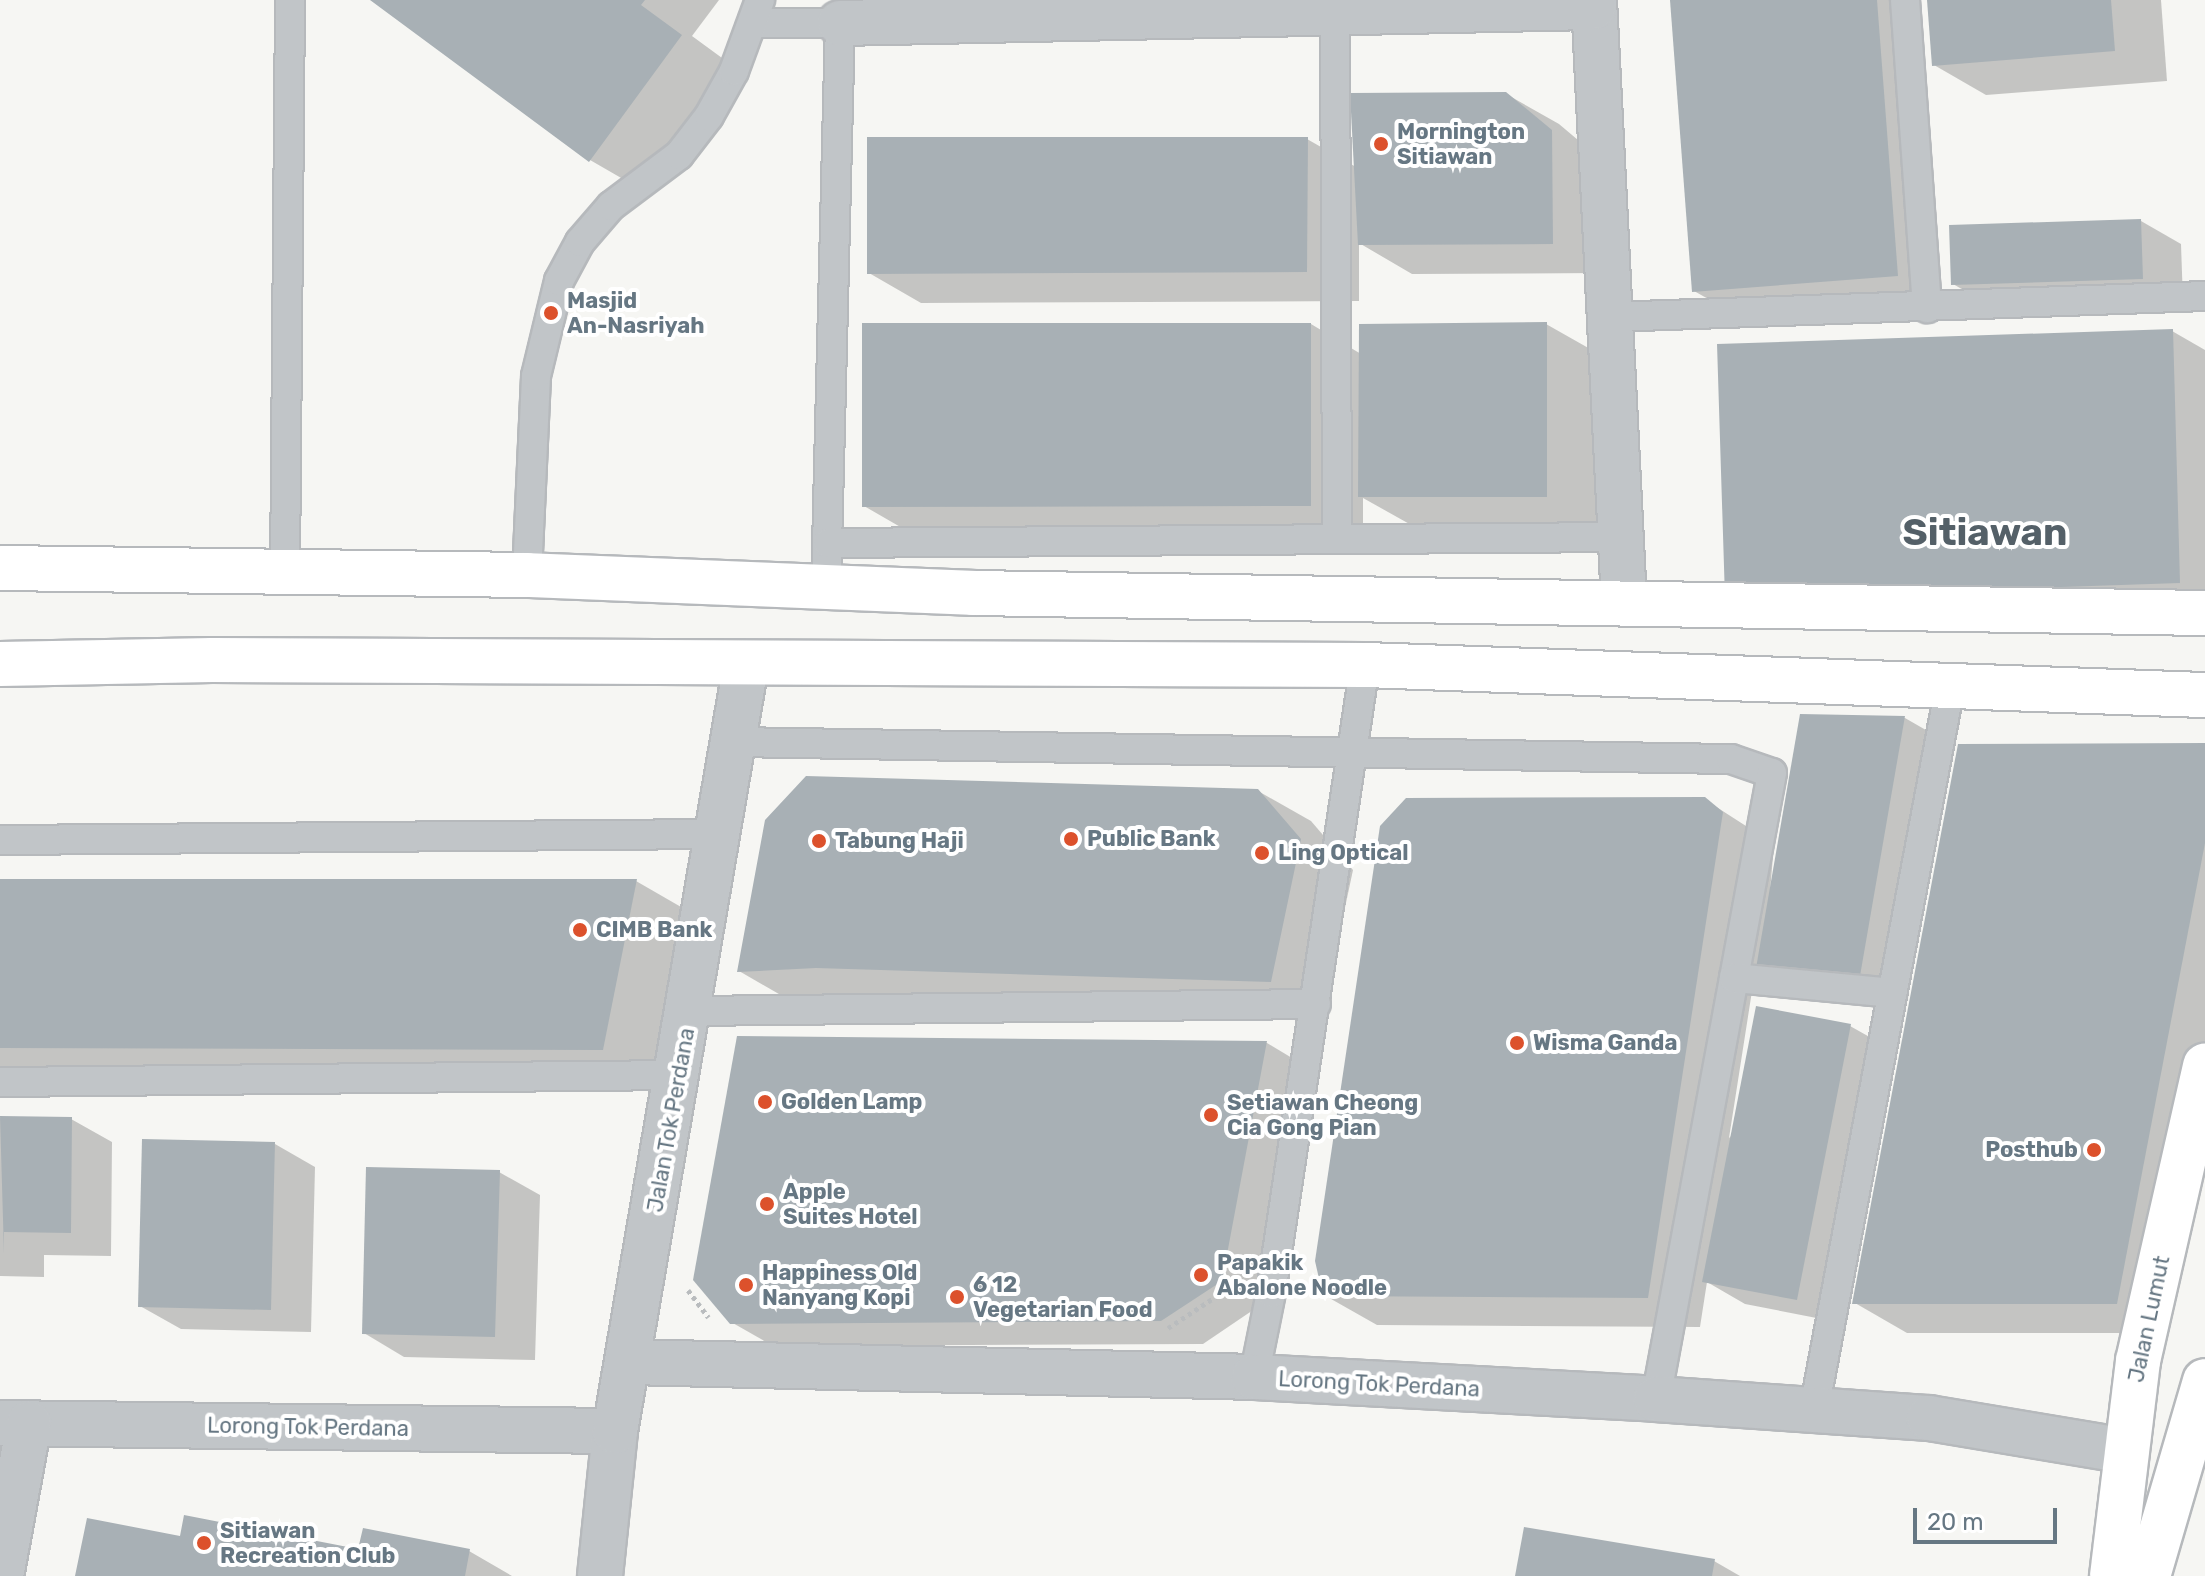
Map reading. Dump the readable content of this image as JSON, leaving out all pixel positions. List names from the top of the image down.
{
  "streets": {
    "highway": ["Jalan Lumut"],
    "street": ["Jalan Tok Perdana", "Lorong Tok Perdana"]
  },
  "crossings": [
    ["Jalan Tok Perdana", "Lorong Tok Perdana"],
    ["Jalan Lumut", "Lorong Tok Perdana"]
  ],
  "districts": ["Sitiawan"],
  "places": [
    "Mornington Sitiawan",
    "Masjid An-Nasriyah",
    "Public Bank",
    "Tabung Haji",
    "Ling Optical",
    "CIMB Bank",
    "Wisma Ganda",
    "Golden Lamp",
    "Setiawan Cheong Cia Gong Pian",
    "Posthub",
    "Apple Suites Hotel",
    "Papakik Abalone Noodle",
    "Happiness Old Nanyang Kopi",
    "6 12 Vegetarian Food",
    "Sitiawan Recreation Club"
  ],
  "scale_bar": "20 m"
}
